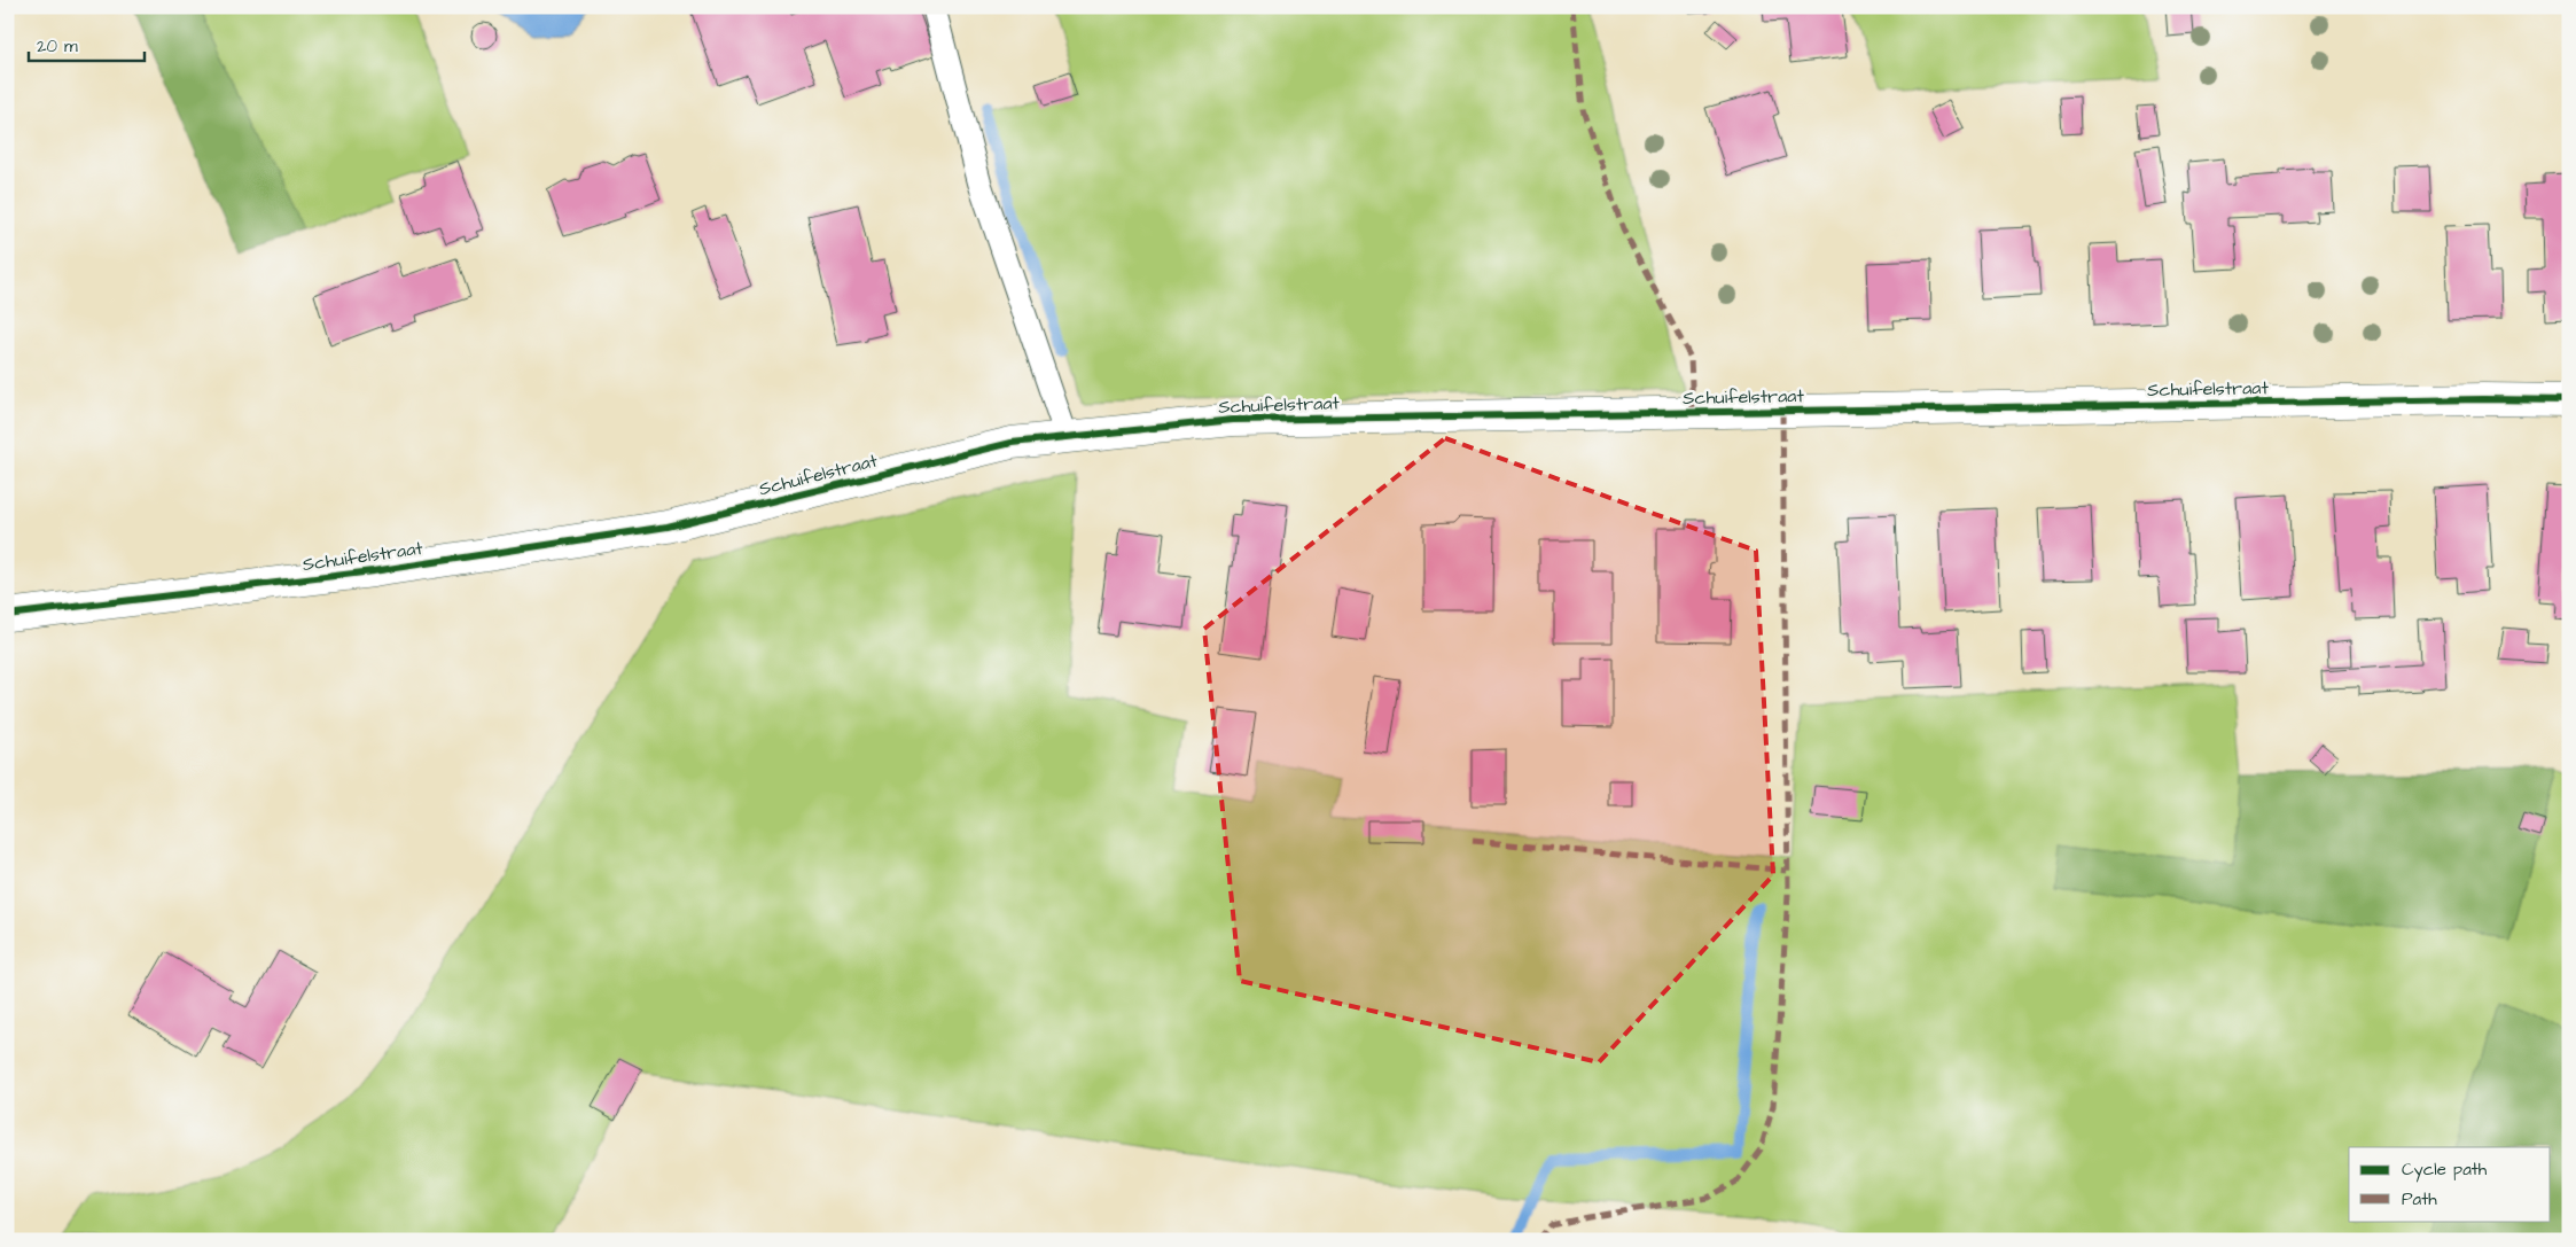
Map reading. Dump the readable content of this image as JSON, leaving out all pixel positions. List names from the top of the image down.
{
  "streets": {
    "street": ["Schuifelstraat"]
  },
  "legend": ["Cycle path", "Path"],
  "scale_bar": "20 m"
}
